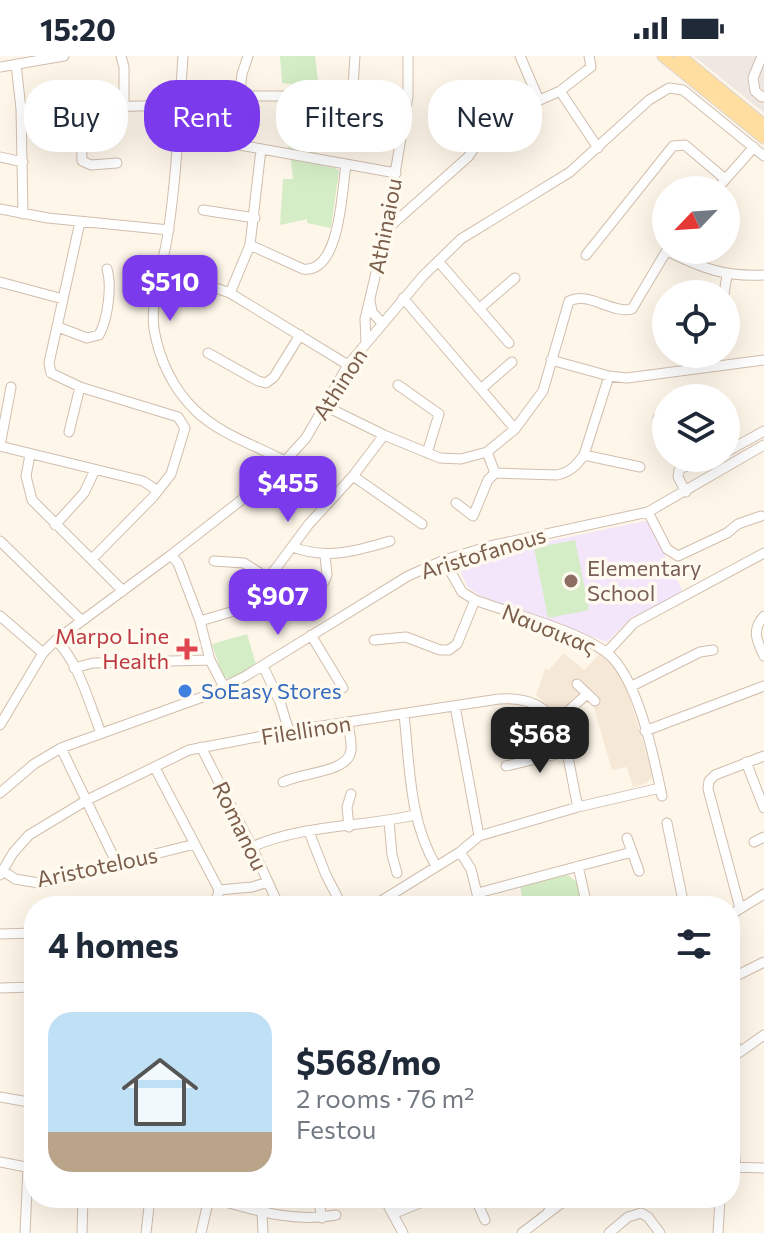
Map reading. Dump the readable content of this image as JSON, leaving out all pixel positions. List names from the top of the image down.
{
  "streets": {
    "street": [
      "Athinaiou",
      "Athinon",
      "Aristofanous",
      "Ναυσικας",
      "Filellinon",
      "Romanou",
      "Aristotelous"
    ]
  },
  "crossings": [
    ["Athinaiou", "Athinon"],
    ["Aristofanous", "Ναυσικας"],
    ["Filellinon", "Romanou"],
    ["Filellinon", "Aristotelous"]
  ],
  "places": {
    "other": ["Elementary School", "SoEasy Stores"],
    "health": ["Marpo Line Health"]
  },
  "north": "bottom left",
  "page": {
    "status": "15:20",
    "chip": [
      "Buy",
      "Rent",
      "Filters",
      "New"
    ],
    "price": [
      "$510",
      "$455",
      "$907",
      "$568"
    ],
    "heading": "4 homes",
    "list": [
      {
        "name": "$568/mo",
        "note": "2 rooms · 76 m² · Festou"
      }
    ]
  }
}
